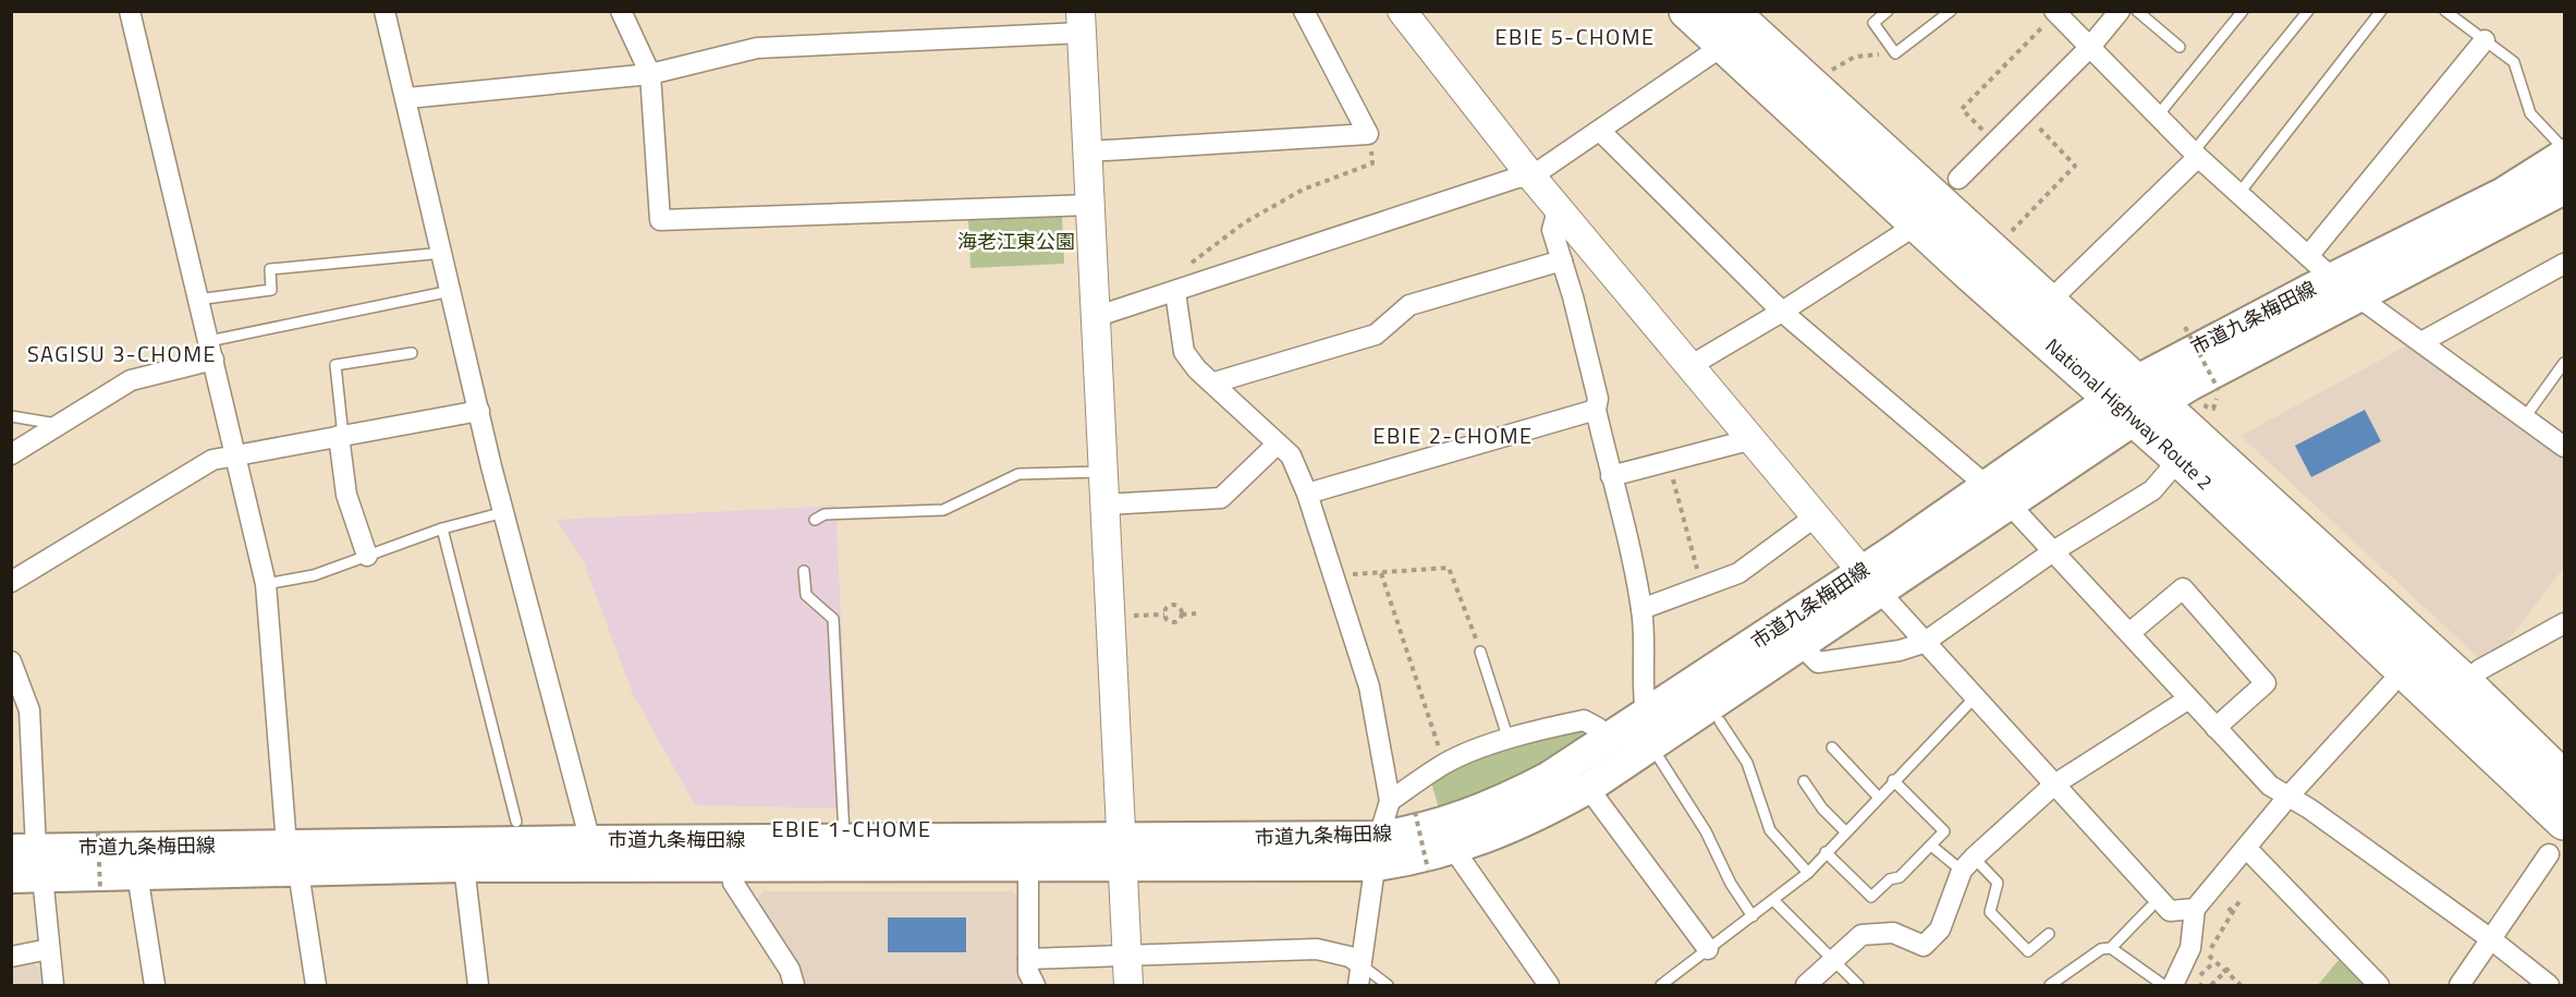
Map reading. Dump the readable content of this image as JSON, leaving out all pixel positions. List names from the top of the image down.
{
  "streets": {
    "highway": ["National Highway Route 2"],
    "main road": ["市道九条梅田線"]
  },
  "crossings": [
    ["市道九条梅田線", "National Highway Route 2"]
  ],
  "districts": [
    "EBIE 5-CHOME",
    "SAGISU 3-CHOME",
    "EBIE 2-CHOME",
    "EBIE 1-CHOME"
  ],
  "parks": ["海老江東公園"]
}
